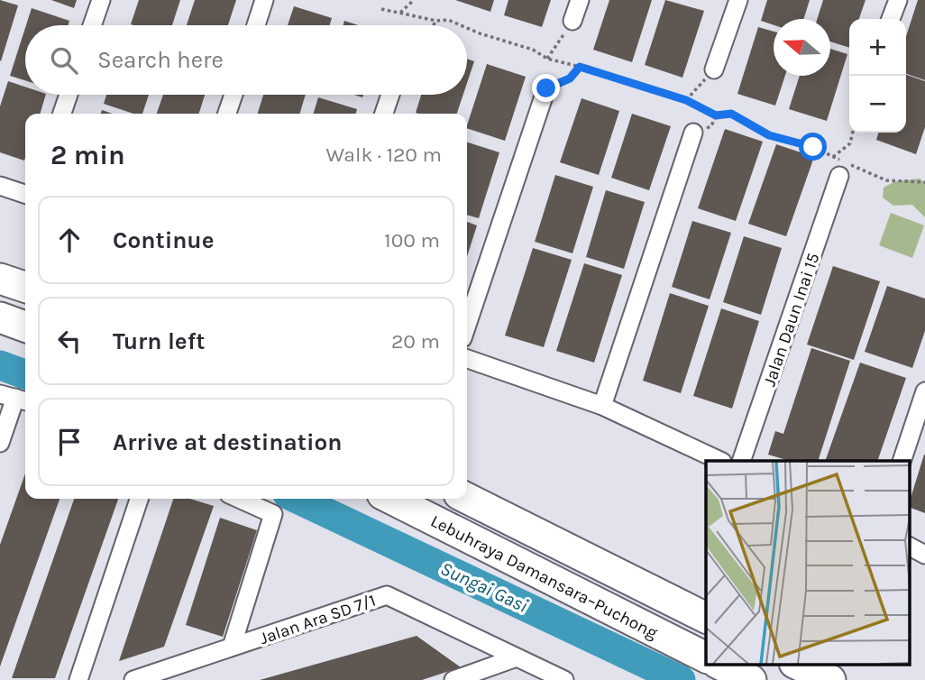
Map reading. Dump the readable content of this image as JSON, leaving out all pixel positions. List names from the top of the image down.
{
  "streets": {
    "highway": ["Lebuhraya Damansara–Puchong"],
    "street": ["Jalan Daun Inai 15", "Jalan Ara SD 7/1"]
  },
  "water": ["Sungai Gasi"],
  "north": "left",
  "page": {
    "map_buttons": ["+", "−"],
    "search": "Search here",
    "heading": ["2 min", "Walk · 120 m"],
    "list": [
      ["Continue", "100 m"],
      ["Turn left", "20 m"],
      "Arrive at destination"
    ]
  }
}
